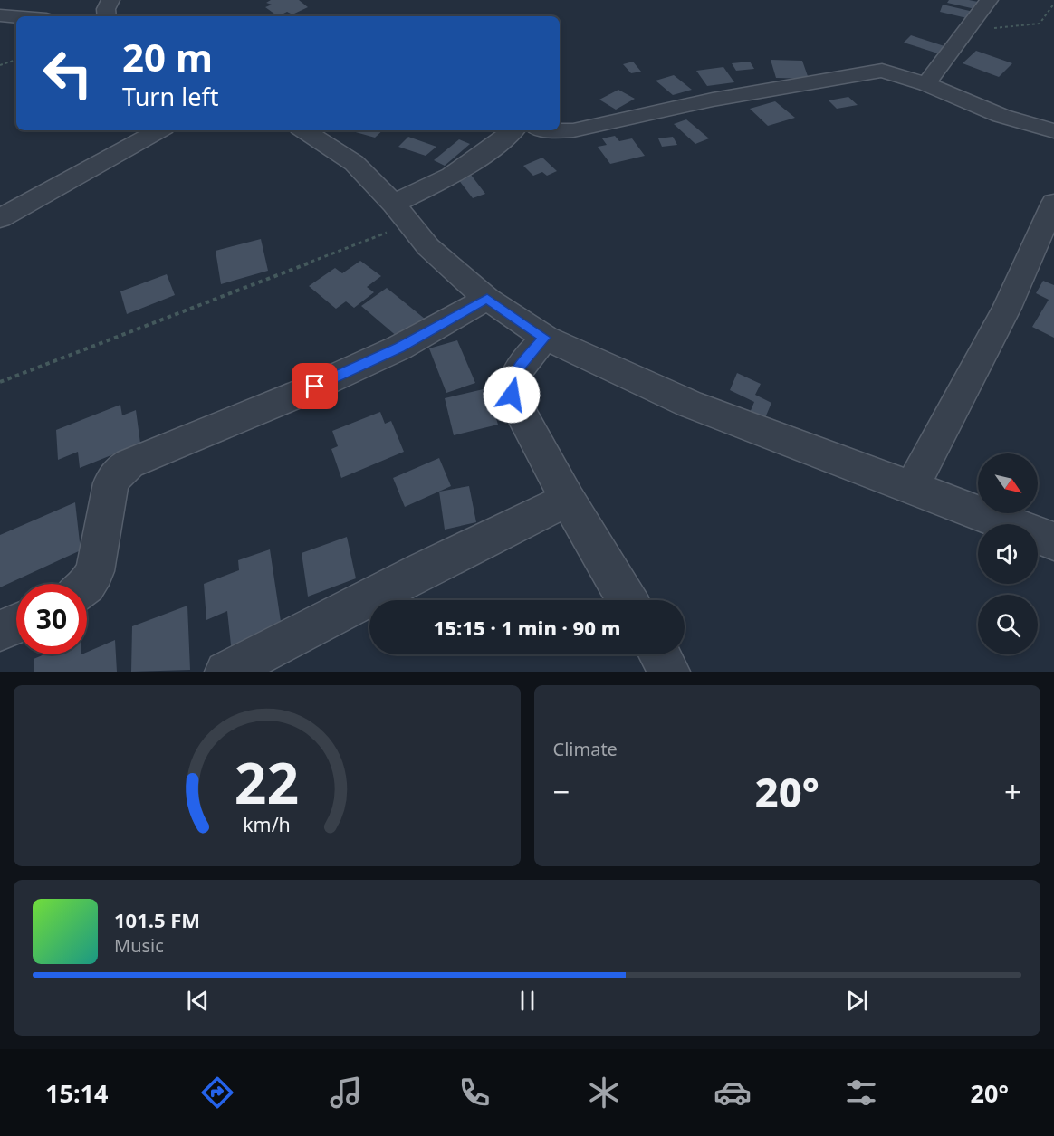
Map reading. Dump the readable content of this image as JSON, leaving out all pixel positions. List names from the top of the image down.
{
  "north": "bottom right",
  "page": {
    "turn": ["20 m", "Turn left"],
    "limit": "30",
    "trip": "15:15 · 1 min · 90 m",
    "tile": "Climate",
    "heat": ["−", "20°", "+"],
    "song": ["101.5 FM", "Music"],
    "tabs": ["15:14", "20°"],
    "gauge": ["22", "km/h"]
  }
}
